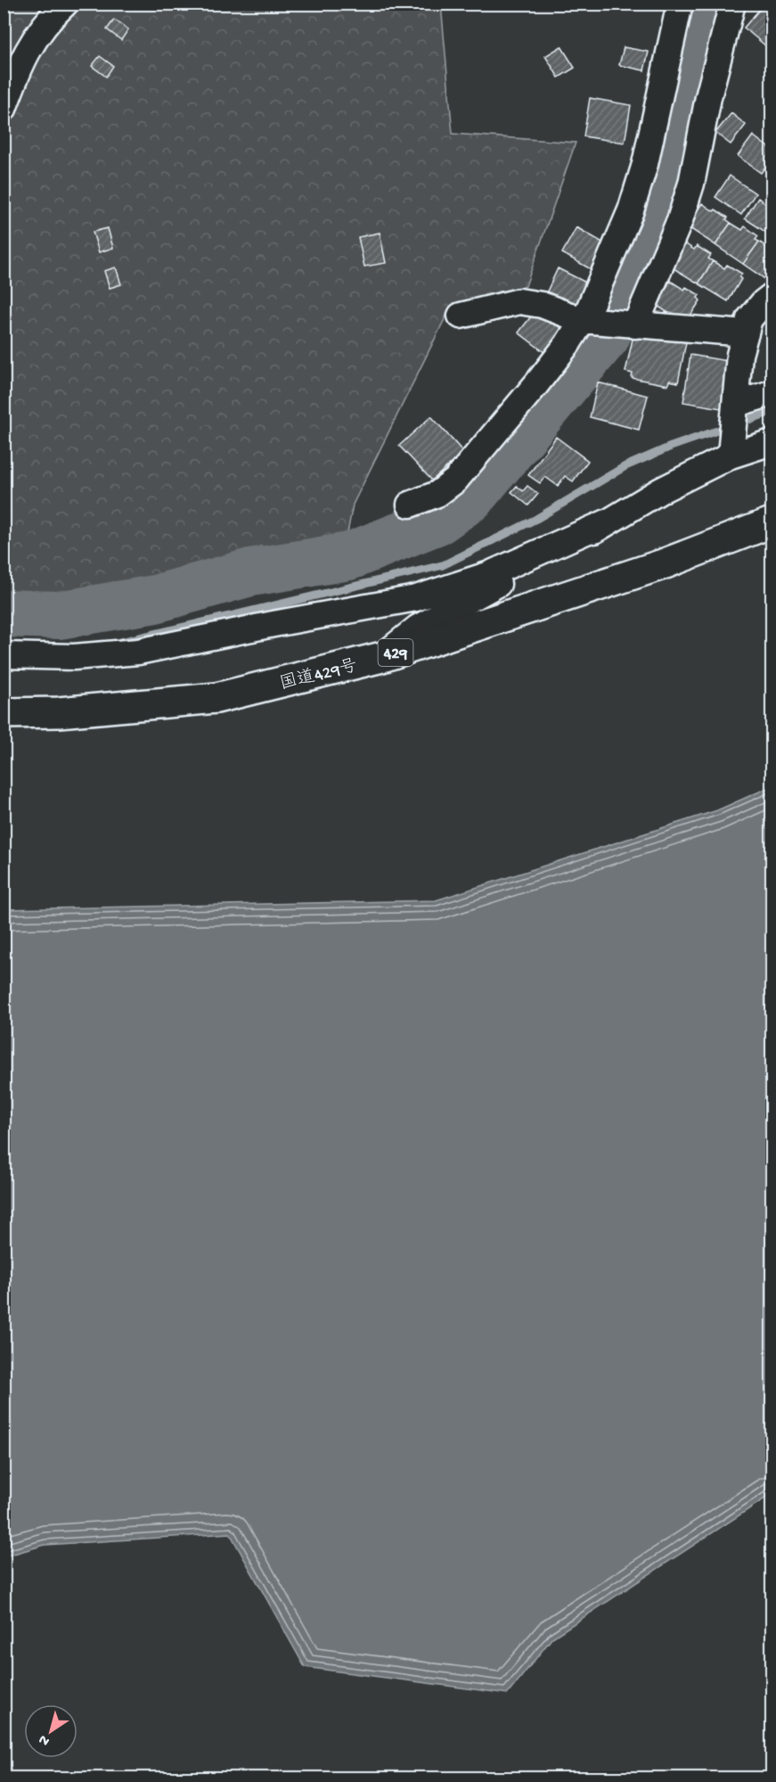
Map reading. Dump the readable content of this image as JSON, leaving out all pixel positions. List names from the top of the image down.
{
  "streets": {
    "highway": ["429", "国道429号"]
  },
  "north": "bottom left"
}
